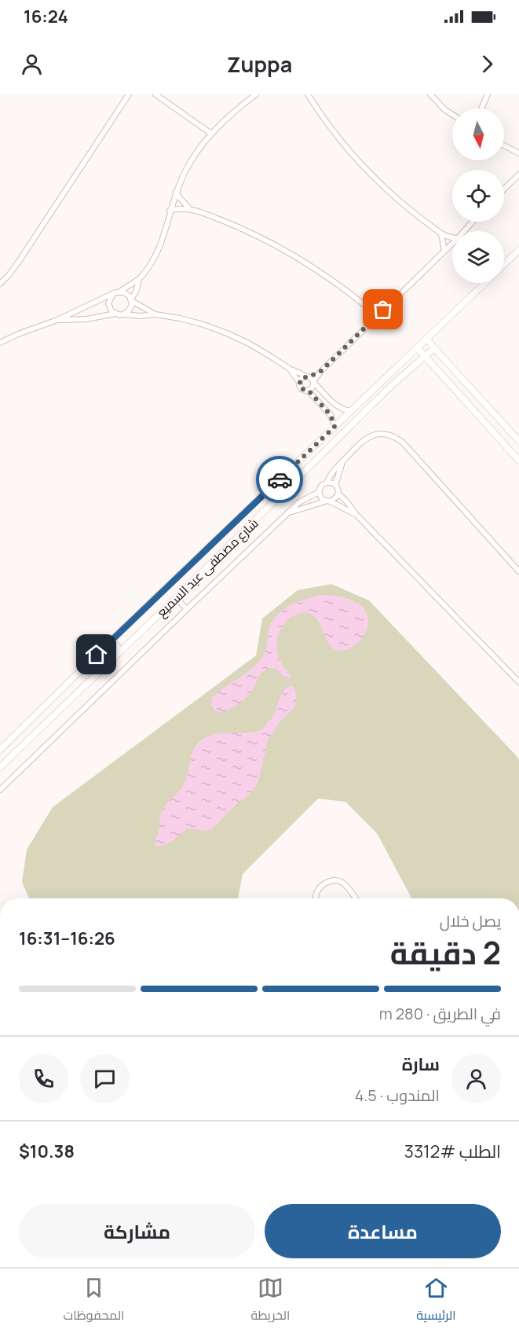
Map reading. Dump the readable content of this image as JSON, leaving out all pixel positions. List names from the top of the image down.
{
  "streets": {
    "street": ["شارع مصطفى عبد السميع"]
  },
  "north": "bottom",
  "page": {
    "status": "16:24",
    "header": "Zuppa",
    "heading": ["2 دقيقة", "يصل خلال", "16:26–16:31"],
    "panel": [
      "سارة",
      "المندوب · 4.5",
      "الطلب #3312",
      "$10.38"
    ],
    "bar": "في الطريق · 280 m",
    "buttons": ["مساعدة", "مشاركة"],
    "tabs": ["الرئيسية", "الخريطة", "المحفوظات"]
  }
}
